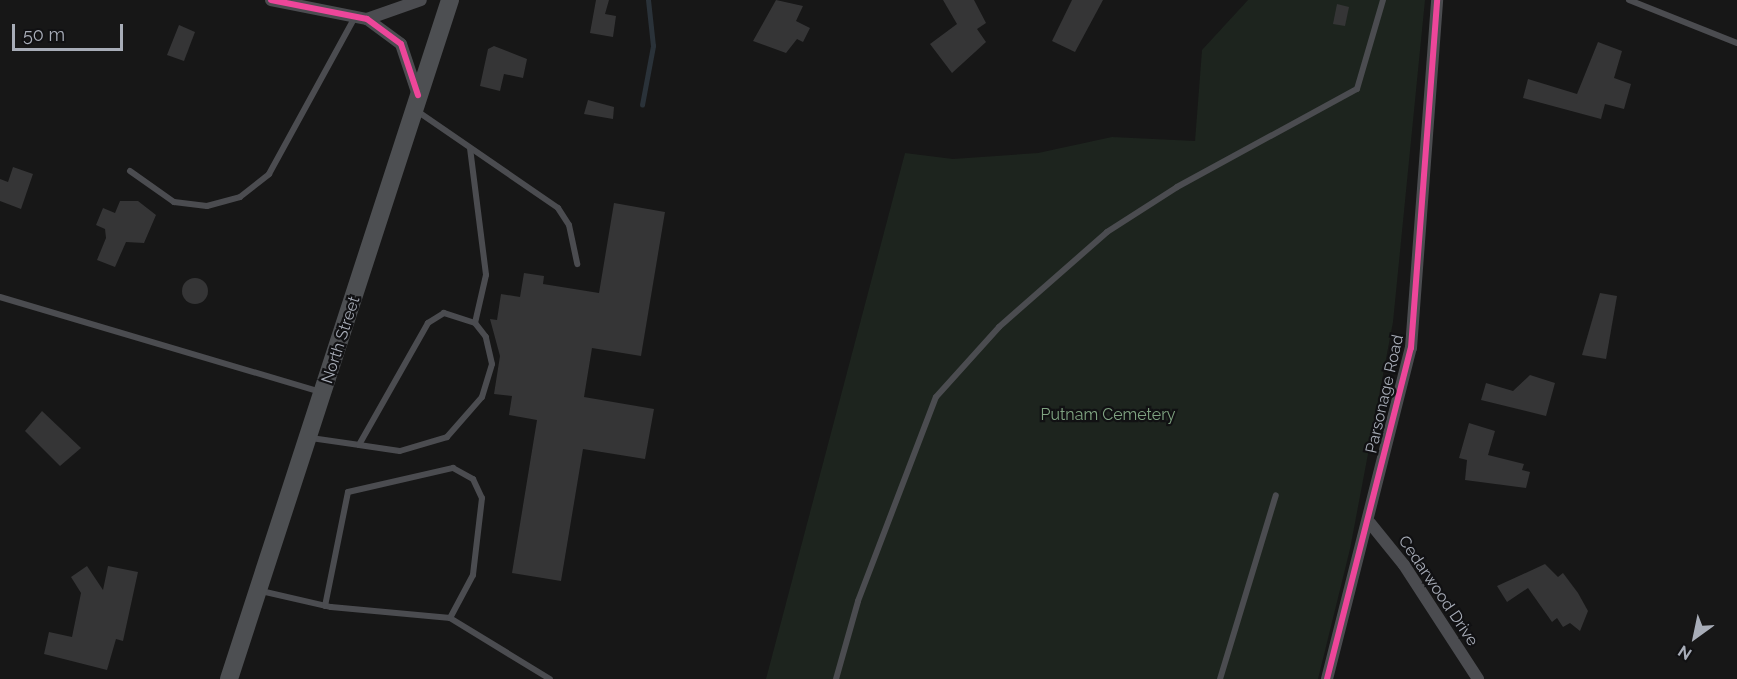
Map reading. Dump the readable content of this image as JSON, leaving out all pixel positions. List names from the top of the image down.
{
  "streets": {
    "main road": ["North Street"],
    "street": ["Parsonage Road", "Cedarwood Drive"]
  },
  "crossings": [
    ["Parsonage Road", "Cedarwood Drive"]
  ],
  "parks": ["Putnam Cemetery"],
  "scale_bar": "50 m",
  "north": "bottom left"
}
